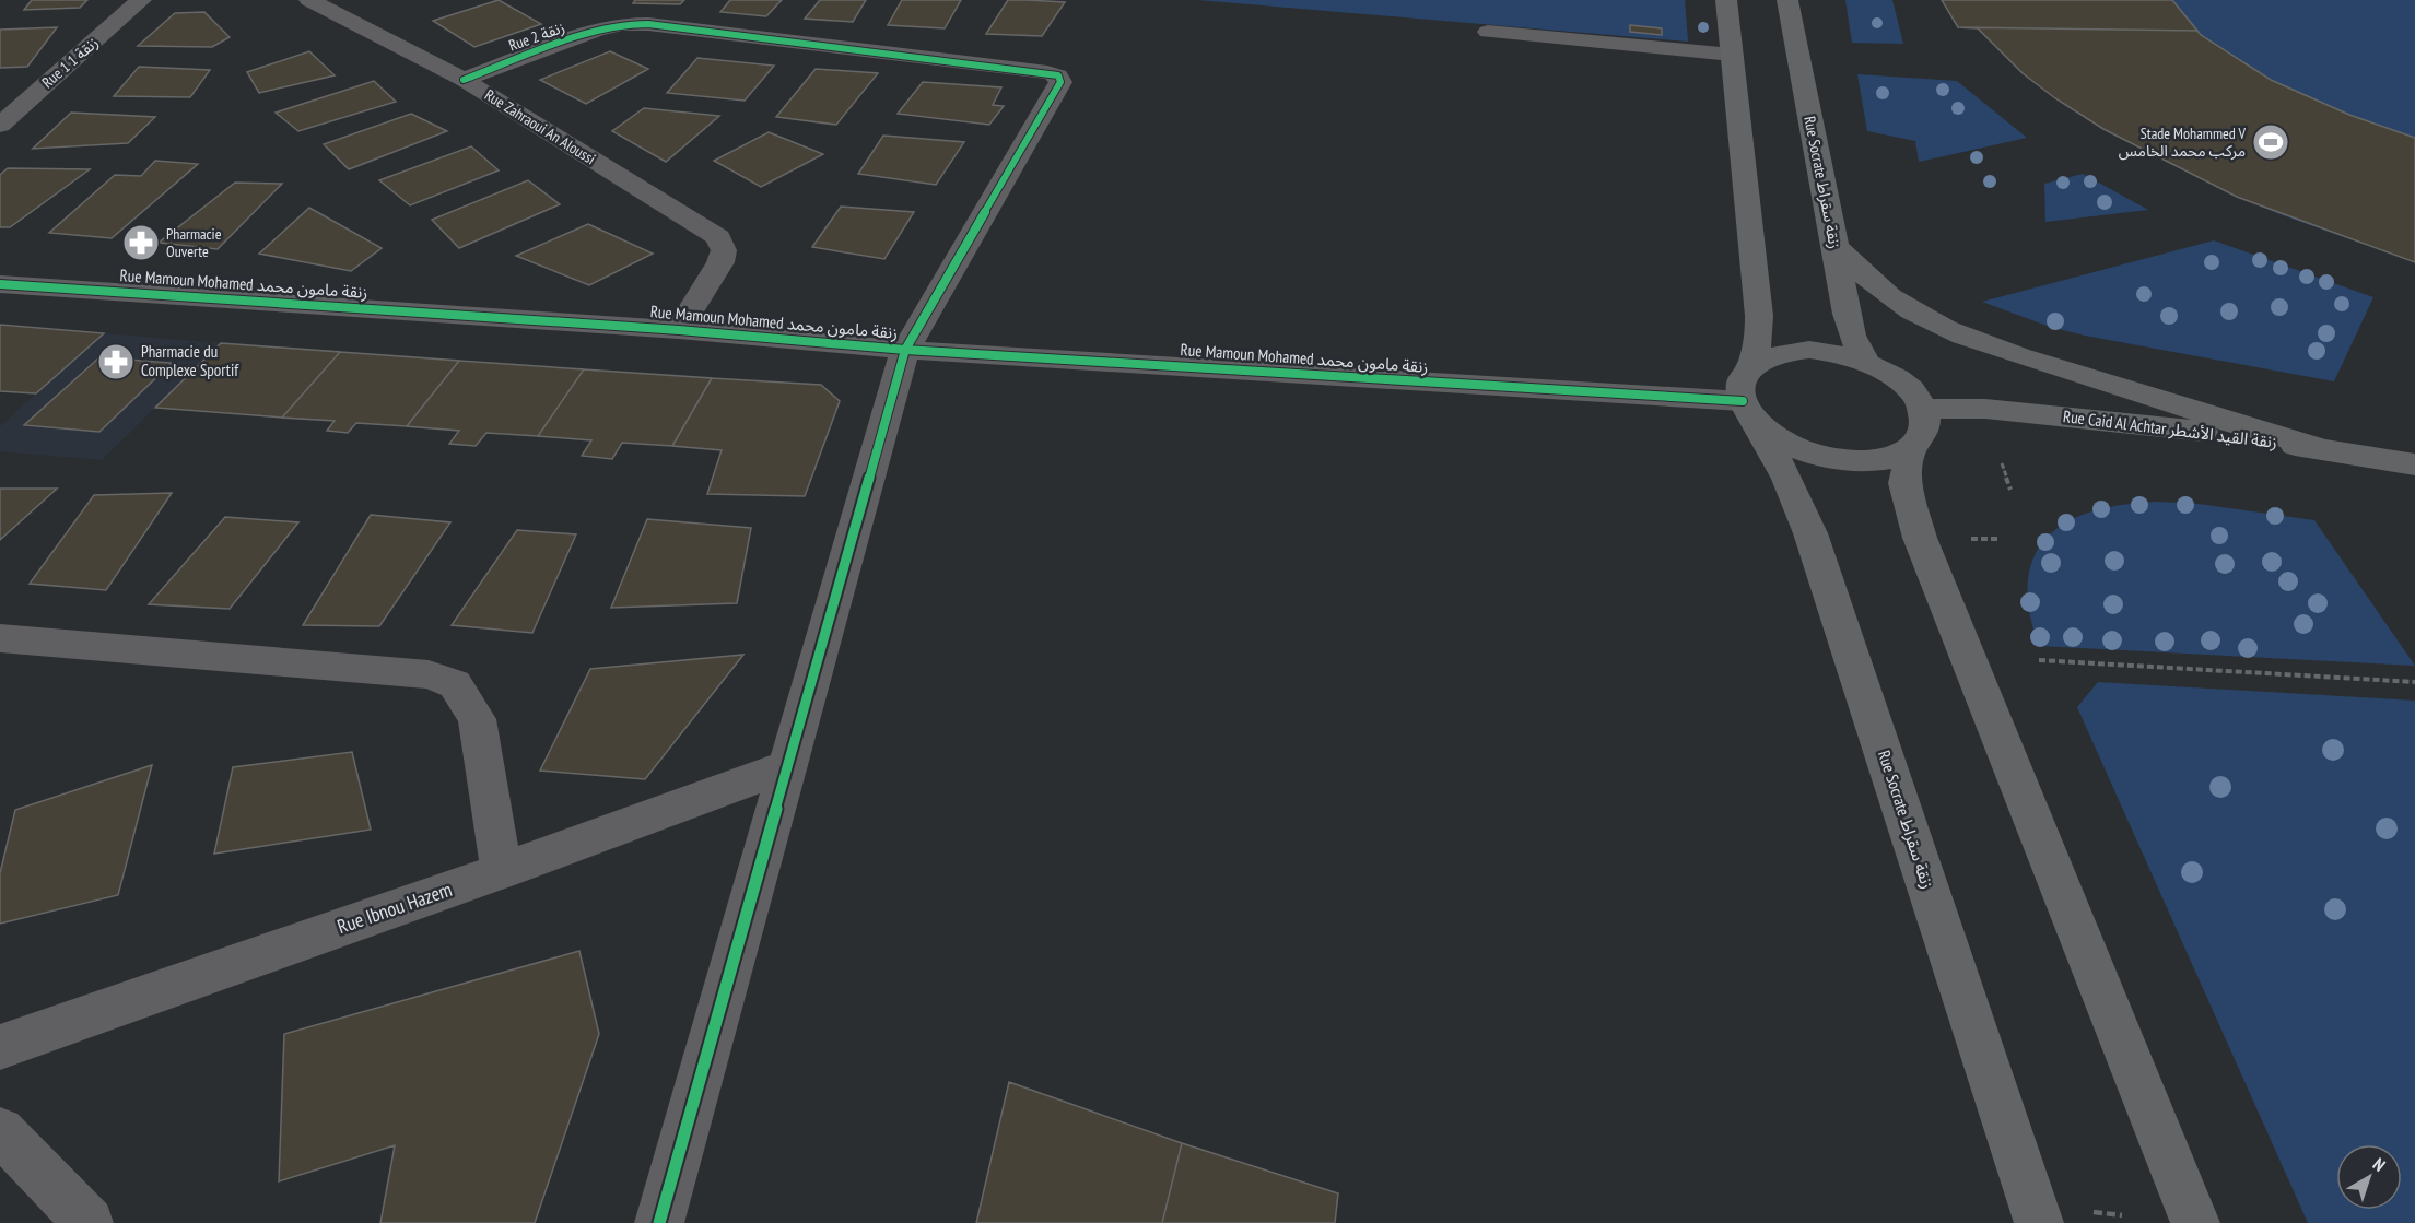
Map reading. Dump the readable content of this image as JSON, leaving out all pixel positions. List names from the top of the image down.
{
  "streets": {
    "street": [
      "Rue 2 زنقة",
      "Rue 1 زنقة 1",
      "Rue Zahraoui An Aloussi",
      "Rue Socrate زنقة سقراط",
      "Rue Mamoun Mohamed زنقة مامون محمد",
      "Rue Caid Al Achtar زنقة القيد الأشطر",
      "Rue Ibnou Hazem"
    ]
  },
  "crossings": [
    ["Rue 2 زنقة", "Rue Zahraoui An Aloussi"],
    ["Rue 2 زنقة", "Rue Mamoun Mohamed زنقة مامون محمد"],
    ["Rue Zahraoui An Aloussi", "Rue Mamoun Mohamed زنقة مامون محمد"],
    ["Rue Socrate زنقة سقراط", "Rue Mamoun Mohamed زنقة مامون محمد"],
    ["Rue Socrate زنقة سقراط", "Rue Caid Al Achtar زنقة القيد الأشطر"],
    ["Rue Mamoun Mohamed زنقة مامون محمد", "Rue Caid Al Achtar زنقة القيد الأشطر"]
  ],
  "places": {
    "sports": ["Stade Mohammed V مركب محمد الخامس"],
    "pharmacy": ["Pharmacie Ouverte", "Pharmacie du Complexe Sportif"]
  },
  "north": "top right"
}
